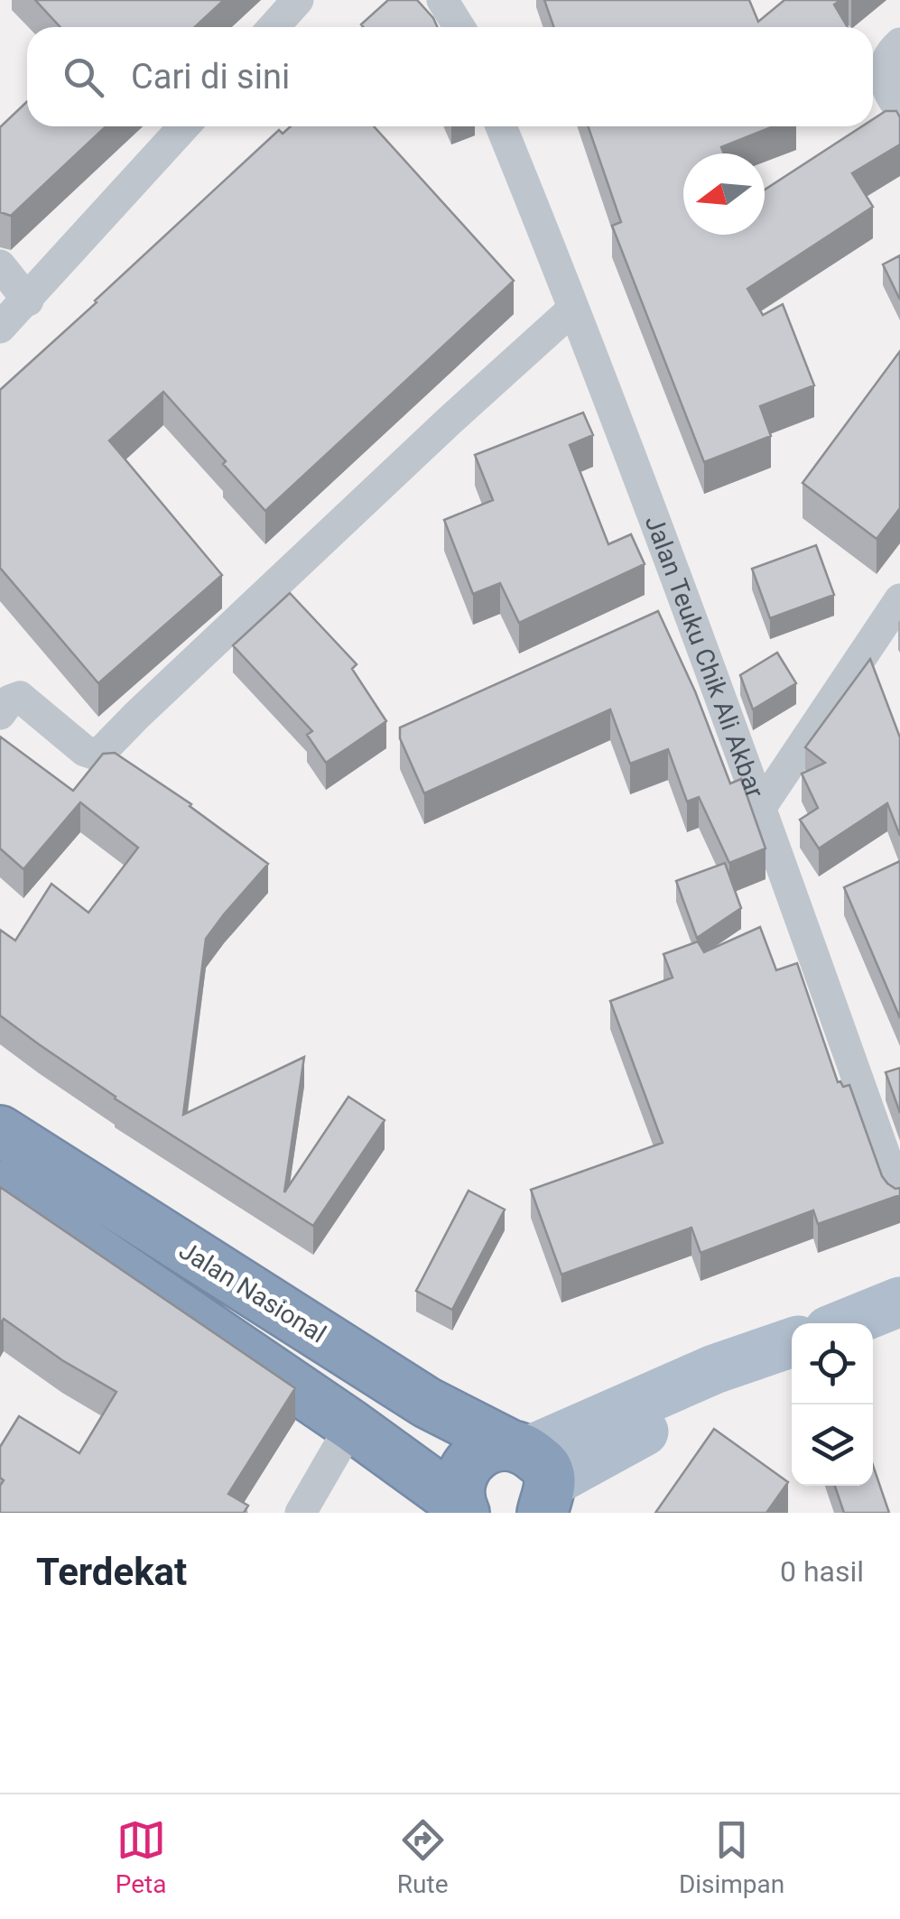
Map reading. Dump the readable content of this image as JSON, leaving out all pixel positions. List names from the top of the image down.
{
  "streets": {
    "highway": ["Jalan Nasional"],
    "street": ["Jalan Teuku Chik Ali Akbar"]
  },
  "north": "left",
  "page": {
    "search": "Cari di sini",
    "heading": ["Terdekat", "0 hasil"],
    "nav": ["Peta", "Rute", "Disimpan"]
  }
}
